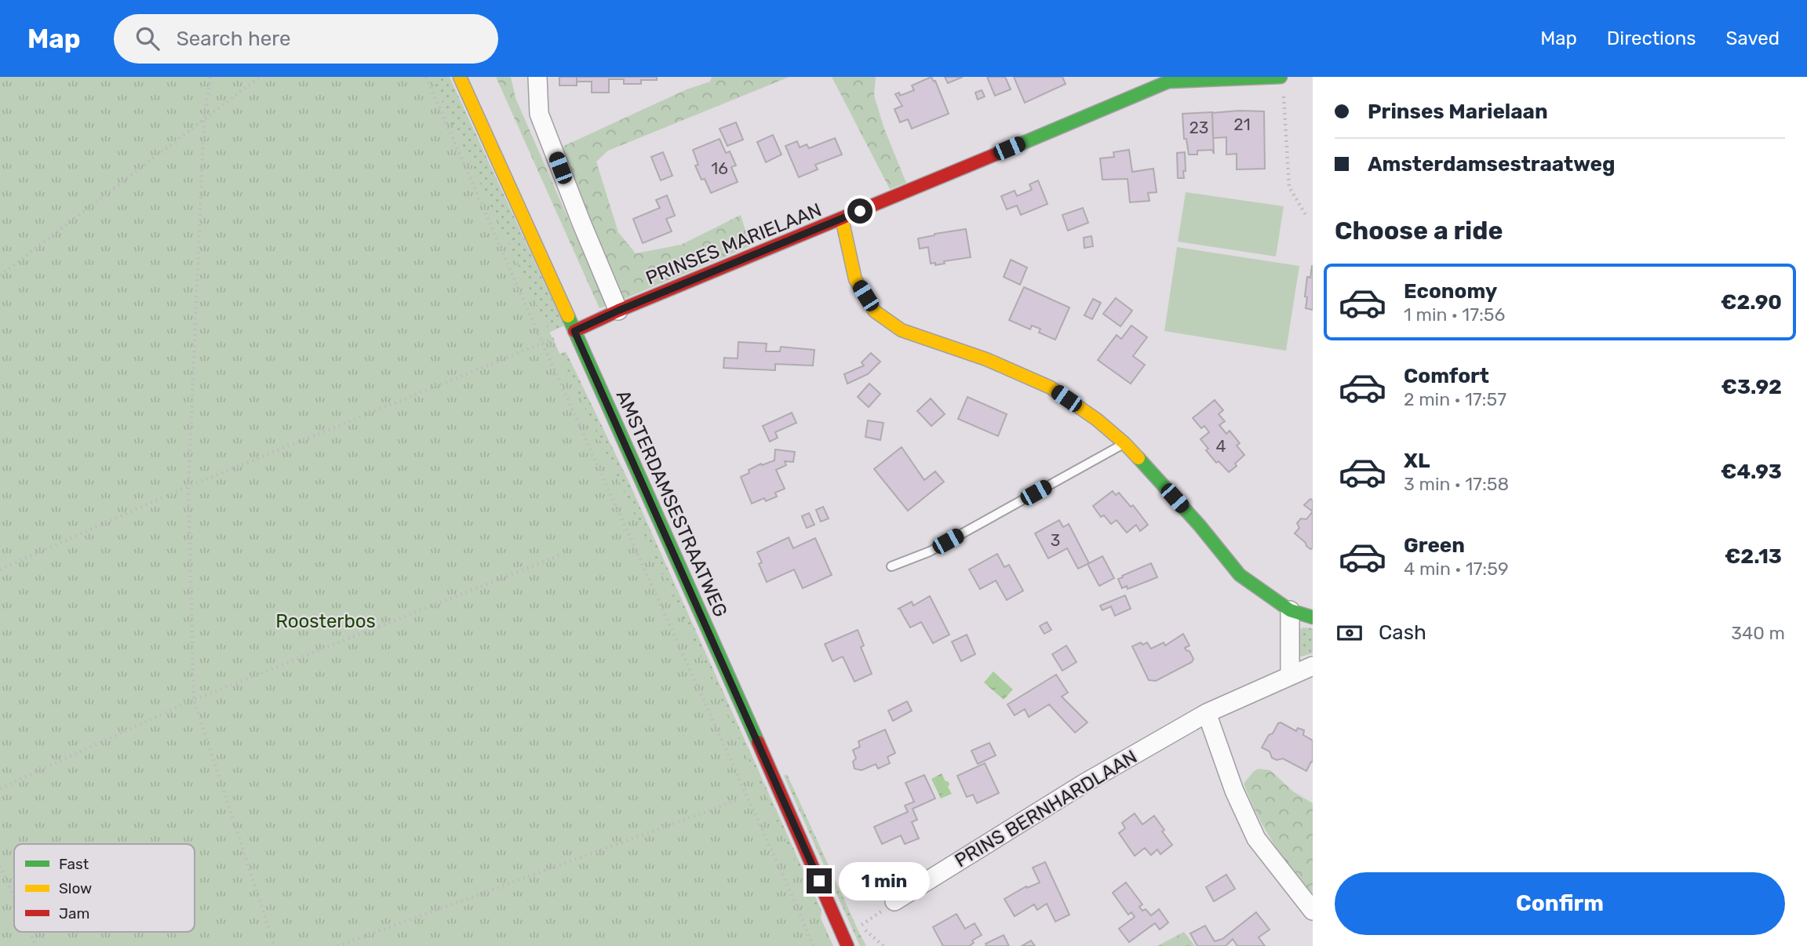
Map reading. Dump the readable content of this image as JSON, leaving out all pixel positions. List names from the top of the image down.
{
  "streets": {
    "street": ["PRINSES MARIELAAN", "AMSTERDAMSESTRAATWEG", "PRINS BERNHARDLAAN"]
  },
  "crossings": [
    ["PRINSES MARIELAAN", "AMSTERDAMSESTRAATWEG"]
  ],
  "parks": ["Roosterbos"],
  "house_numbers": [
    "21",
    "23",
    "16",
    "4",
    "3"
  ],
  "legend": ["Fast", "Slow", "Jam"],
  "page": {
    "header": "Map",
    "search": "Search here",
    "nav": ["Map", "Directions", "Saved"],
    "banner": ["Prinses Marielaan", "Amsterdamsestraatweg"],
    "heading": "Choose a ride",
    "list": [
      {
        "name": "Economy",
        "note": "1 min · 17:56",
        "value": "€2.90"
      },
      {
        "name": "Comfort",
        "note": "2 min · 17:57",
        "value": "€3.92"
      },
      {
        "name": "XL",
        "note": "3 min · 17:58",
        "value": "€4.93"
      },
      {
        "name": "Green",
        "note": "4 min · 17:59",
        "value": "€2.13"
      }
    ],
    "pay": ["Cash", "340 m"],
    "buttons": "Confirm",
    "bubble": "1 min"
  }
}
